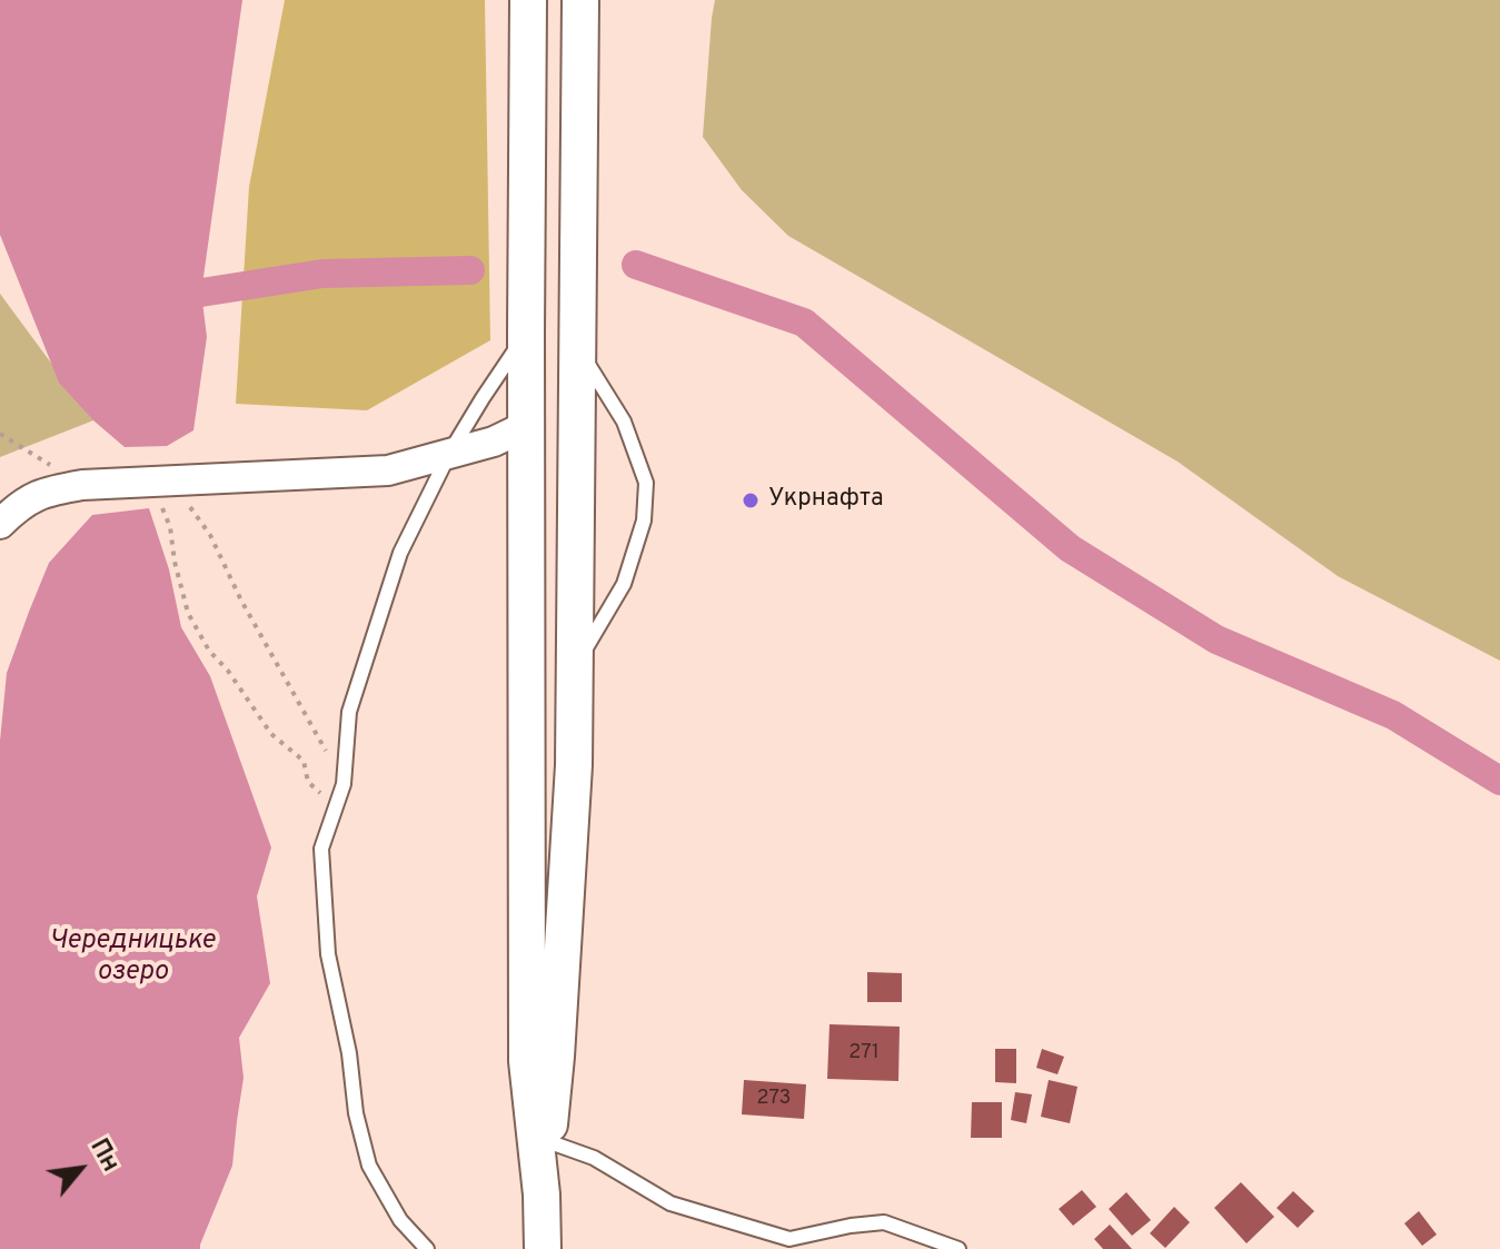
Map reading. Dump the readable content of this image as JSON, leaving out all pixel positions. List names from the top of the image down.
{
  "water": ["Чередницьке озеро"],
  "places": ["Укрнафта"],
  "house_numbers": ["271", "273"],
  "north": "top right"
}
